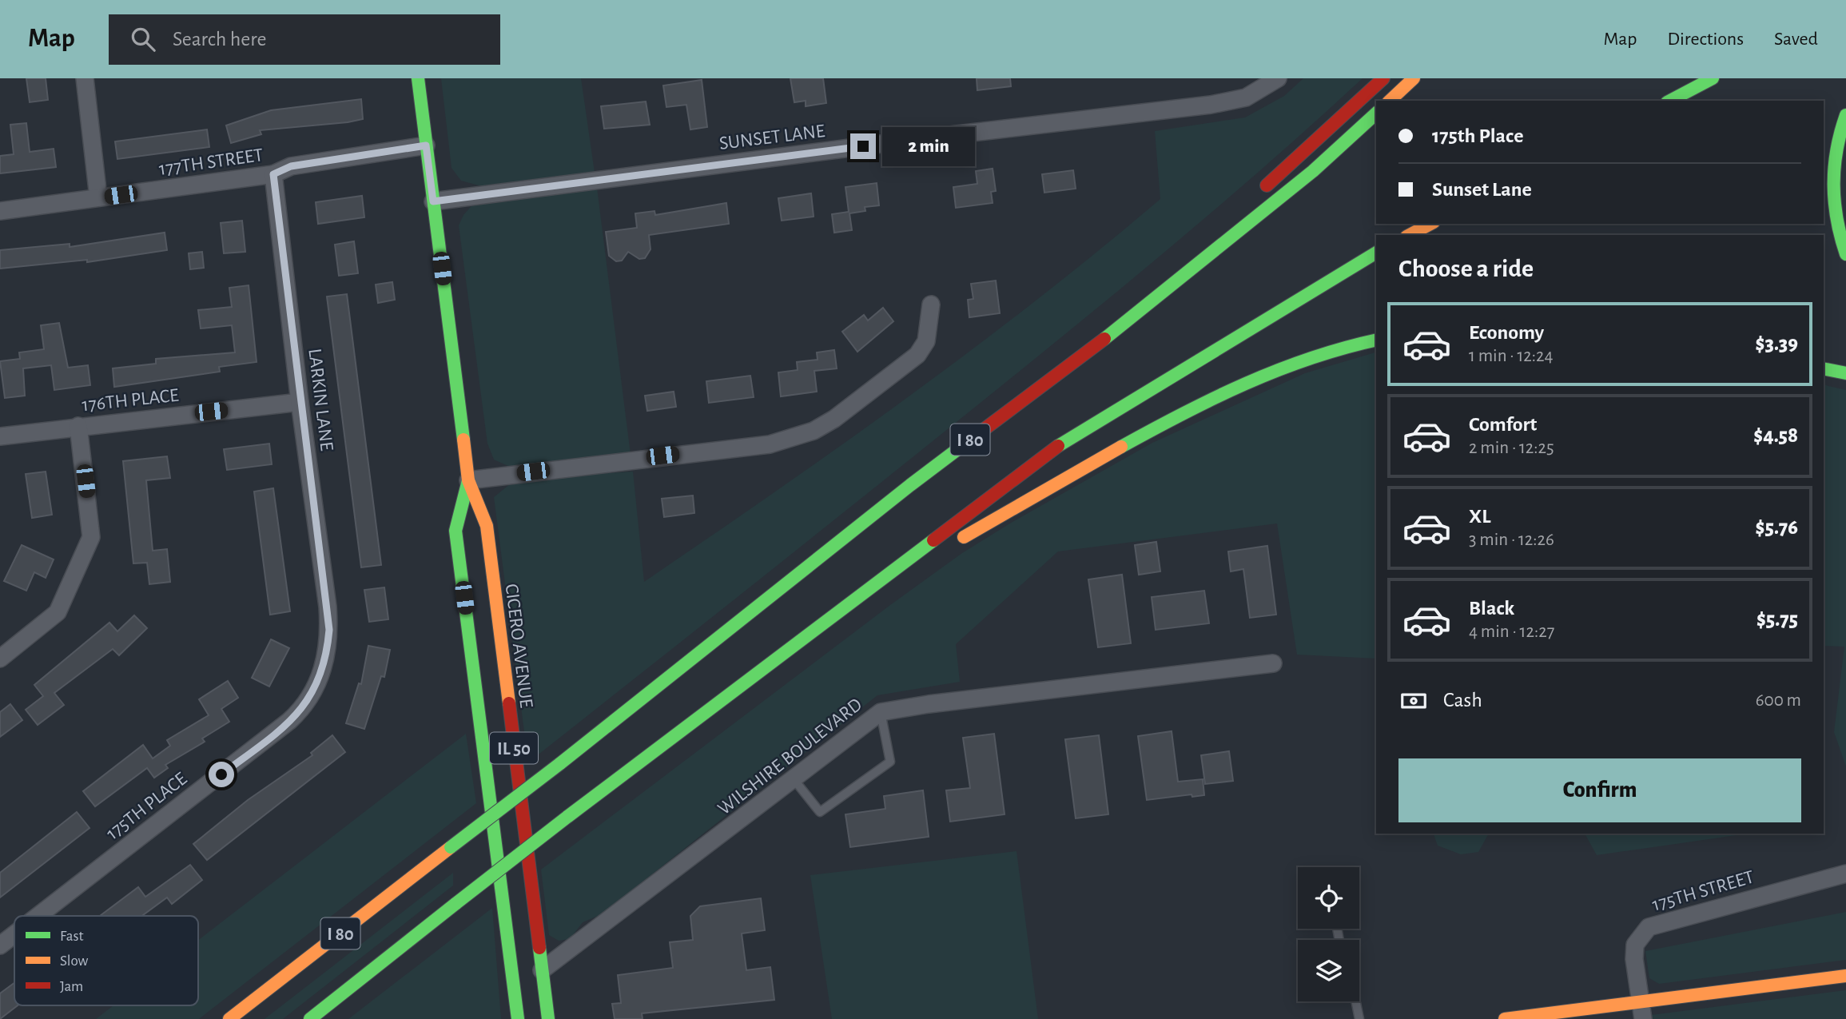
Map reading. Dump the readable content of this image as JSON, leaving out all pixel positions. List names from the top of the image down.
{
  "streets": {
    "main road": ["I 80", "CICERO AVENUE", "IL 50"],
    "street": [
      "SUNSET LANE",
      "177TH STREET",
      "176TH PLACE",
      "LARKIN LANE",
      "WILSHIRE BOULEVARD",
      "175TH PLACE",
      "175TH STREET"
    ]
  },
  "crossings": [
    ["SUNSET LANE", "CICERO AVENUE"],
    ["177TH STREET", "LARKIN LANE"],
    ["177TH STREET", "CICERO AVENUE"],
    ["176TH PLACE", "LARKIN LANE"],
    ["LARKIN LANE", "175TH PLACE"],
    ["CICERO AVENUE", "WILSHIRE BOULEVARD"]
  ],
  "legend": ["Fast", "Slow", "Jam"],
  "page": {
    "header": "Map",
    "search": "Search here",
    "nav": ["Map", "Directions", "Saved"],
    "banner": ["175th Place", "Sunset Lane"],
    "bubble": "2 min",
    "heading": "Choose a ride",
    "list": [
      {
        "name": "Economy",
        "note": "1 min · 12:24",
        "value": "$3.39"
      },
      {
        "name": "Comfort",
        "note": "2 min · 12:25",
        "value": "$4.58"
      },
      {
        "name": "XL",
        "note": "3 min · 12:26",
        "value": "$5.76"
      },
      {
        "name": "Black",
        "note": "4 min · 12:27",
        "value": "$5.75"
      }
    ],
    "pay": ["Cash", "600 m"],
    "buttons": "Confirm"
  }
}
